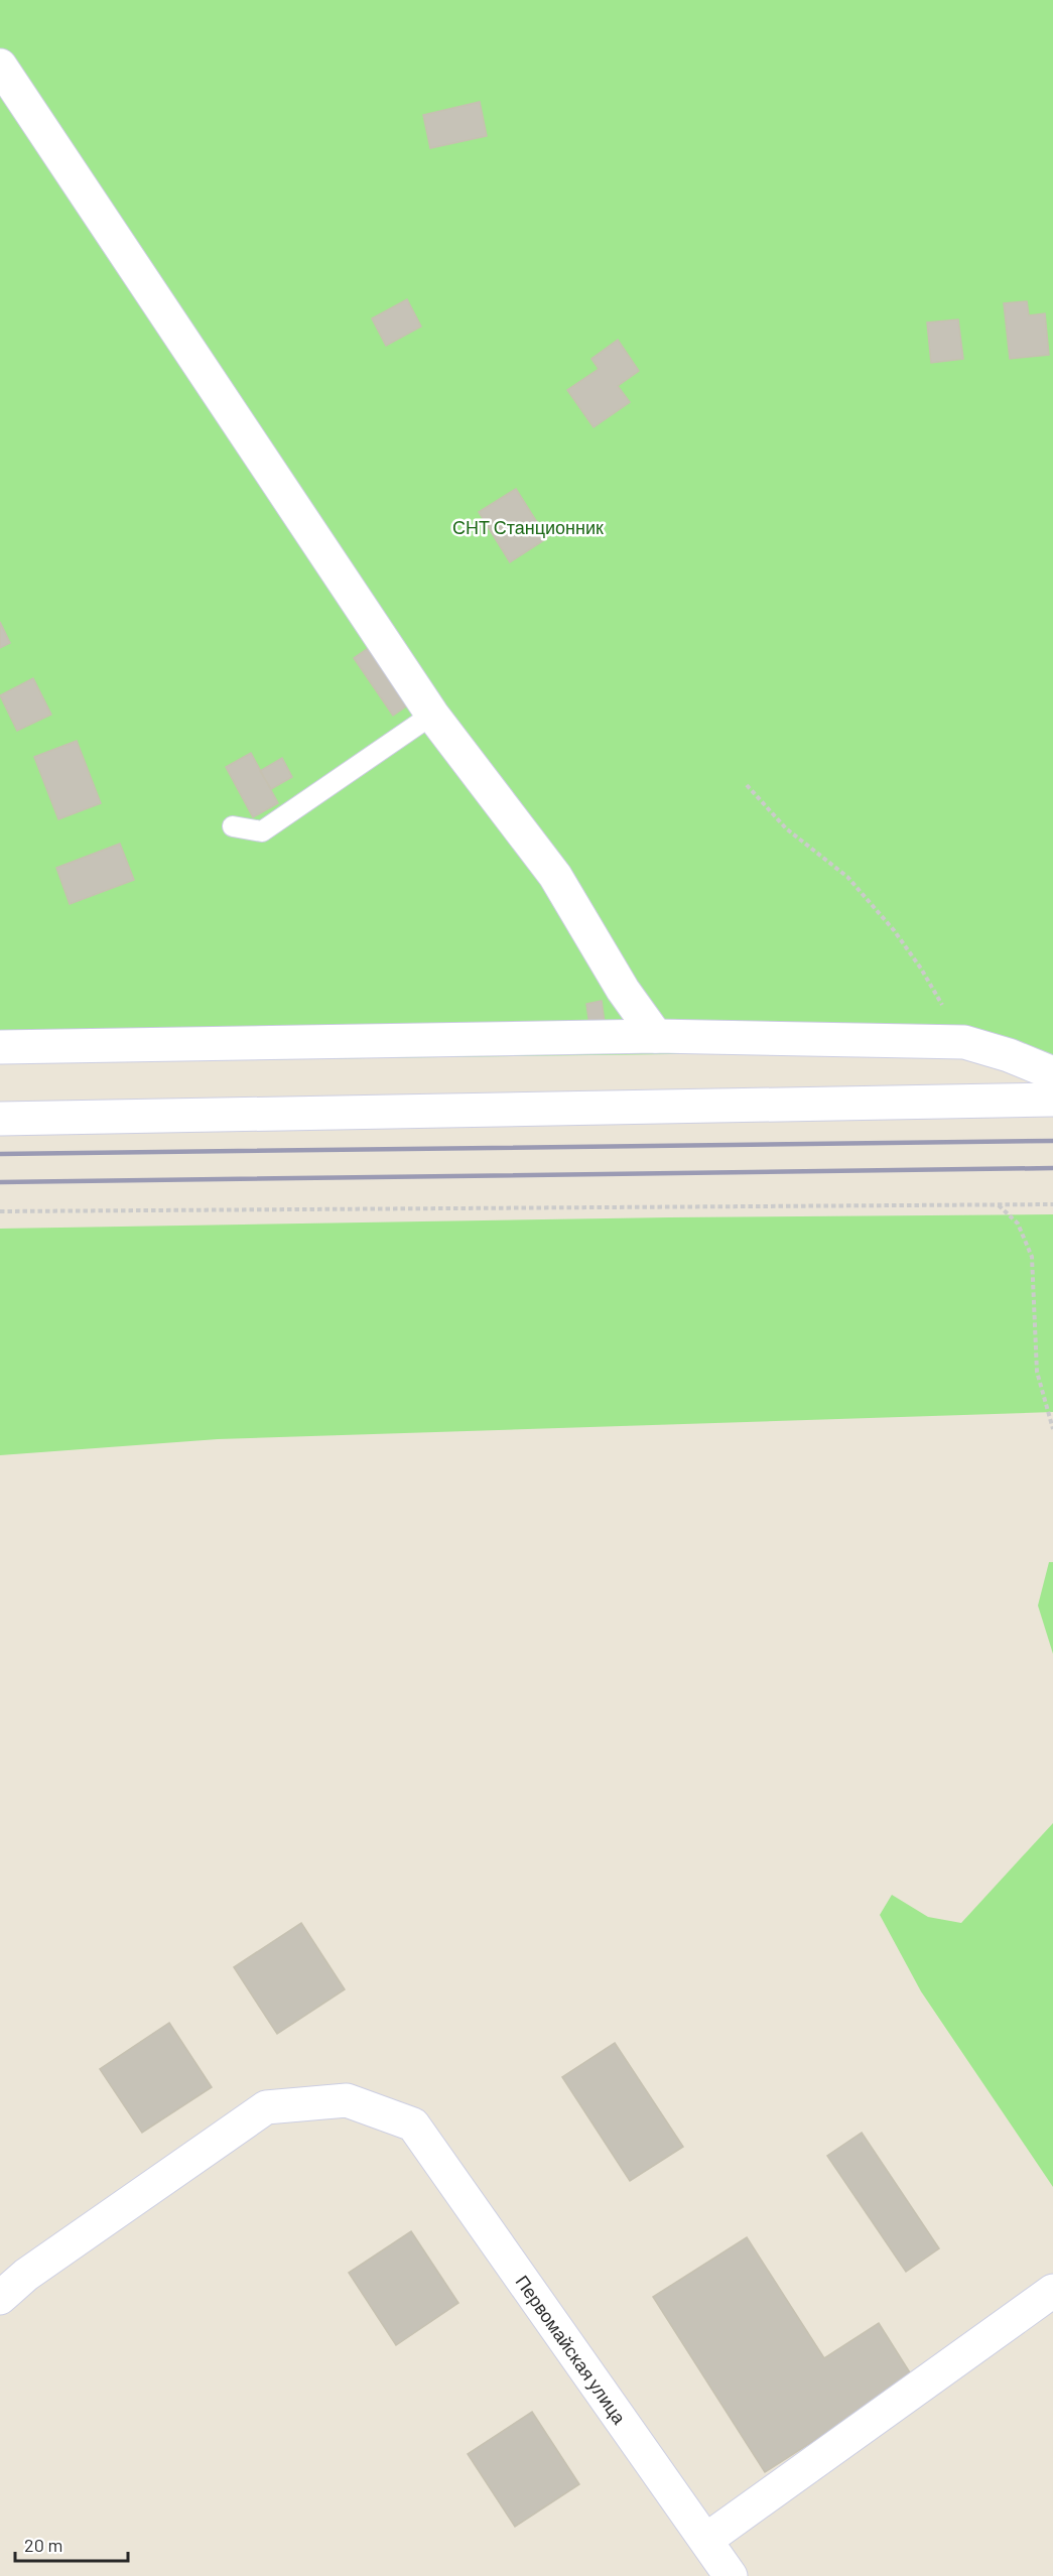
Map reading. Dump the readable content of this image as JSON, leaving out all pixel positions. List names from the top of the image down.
{
  "streets": {
    "street": ["Первомайская улица"]
  },
  "parks": ["СНТ Станционник"],
  "scale_bar": "20 m"
}
